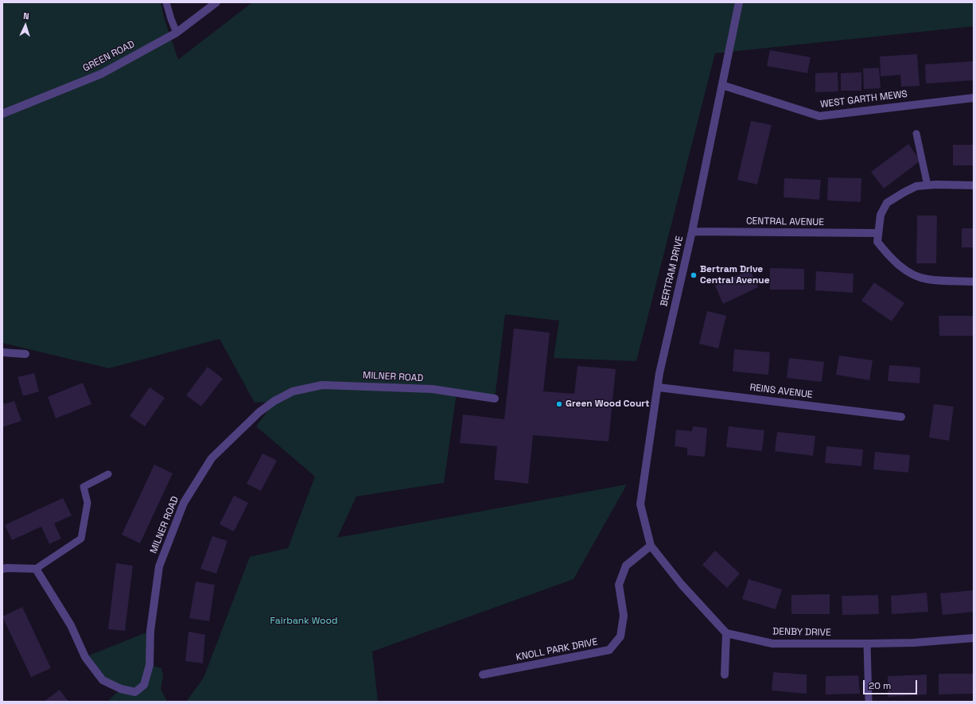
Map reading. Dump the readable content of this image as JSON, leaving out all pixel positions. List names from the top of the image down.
{
  "streets": {
    "street": [
      "GREEN ROAD",
      "WEST GARTH MEWS",
      "CENTRAL AVENUE",
      "BERTRAM DRIVE",
      "MILNER ROAD",
      "REINS AVENUE",
      "DENBY DRIVE",
      "KNOLL PARK DRIVE"
    ]
  },
  "crossings": [
    ["WEST GARTH MEWS", "BERTRAM DRIVE"],
    ["CENTRAL AVENUE", "BERTRAM DRIVE"],
    ["BERTRAM DRIVE", "REINS AVENUE"],
    ["BERTRAM DRIVE", "KNOLL PARK DRIVE"]
  ],
  "parks": ["Fairbank Wood"],
  "places": ["Bertram Drive Central Avenue", "Green Wood Court"],
  "scale_bar": "20 m",
  "north": "top"
}
